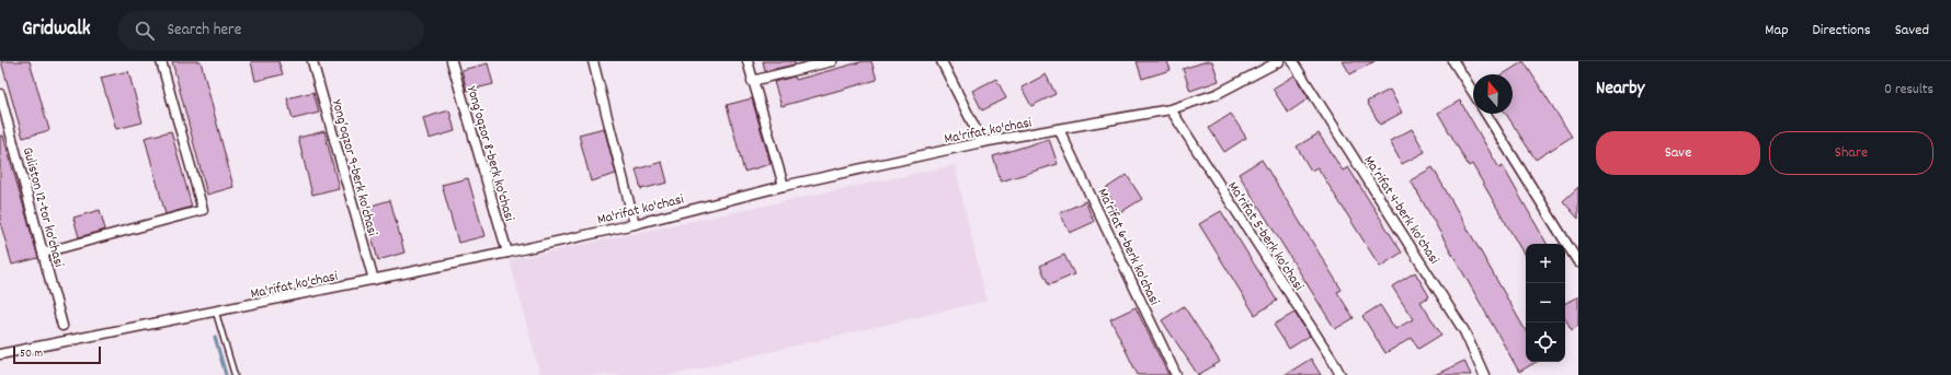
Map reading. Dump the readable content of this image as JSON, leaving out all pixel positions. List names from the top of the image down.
{
  "streets": {
    "street": [
      "Ma'rifat ko'chasi",
      "Yong‘oqzor 8-berk ko'chasi",
      "Yong‘oqzor 9-berk ko'chasi",
      "Guliston 12-tor ko'chasi",
      "Ma’rifat 4-berk ko'chasi",
      "Ma’rifat 5-berk ko'chasi",
      "Ma’rifat 6-berk ko'chasi"
    ]
  },
  "crossings": [
    ["Ma'rifat ko'chasi", "Yong‘oqzor 8-berk ko'chasi"],
    ["Ma'rifat ko'chasi", "Yong‘oqzor 9-berk ko'chasi"],
    ["Ma'rifat ko'chasi", "Ma’rifat 5-berk ko'chasi"],
    ["Ma'rifat ko'chasi", "Ma’rifat 6-berk ko'chasi"]
  ],
  "scale_bar": "50 m",
  "north": "top",
  "page": {
    "header": "Gridwalk",
    "search": "Search here",
    "nav": ["Map", "Directions", "Saved"],
    "heading": ["Nearby", "0 results"],
    "buttons": ["Save", "Share"],
    "map_buttons": ["+", "−"],
    "scale": "50 m"
  }
}
